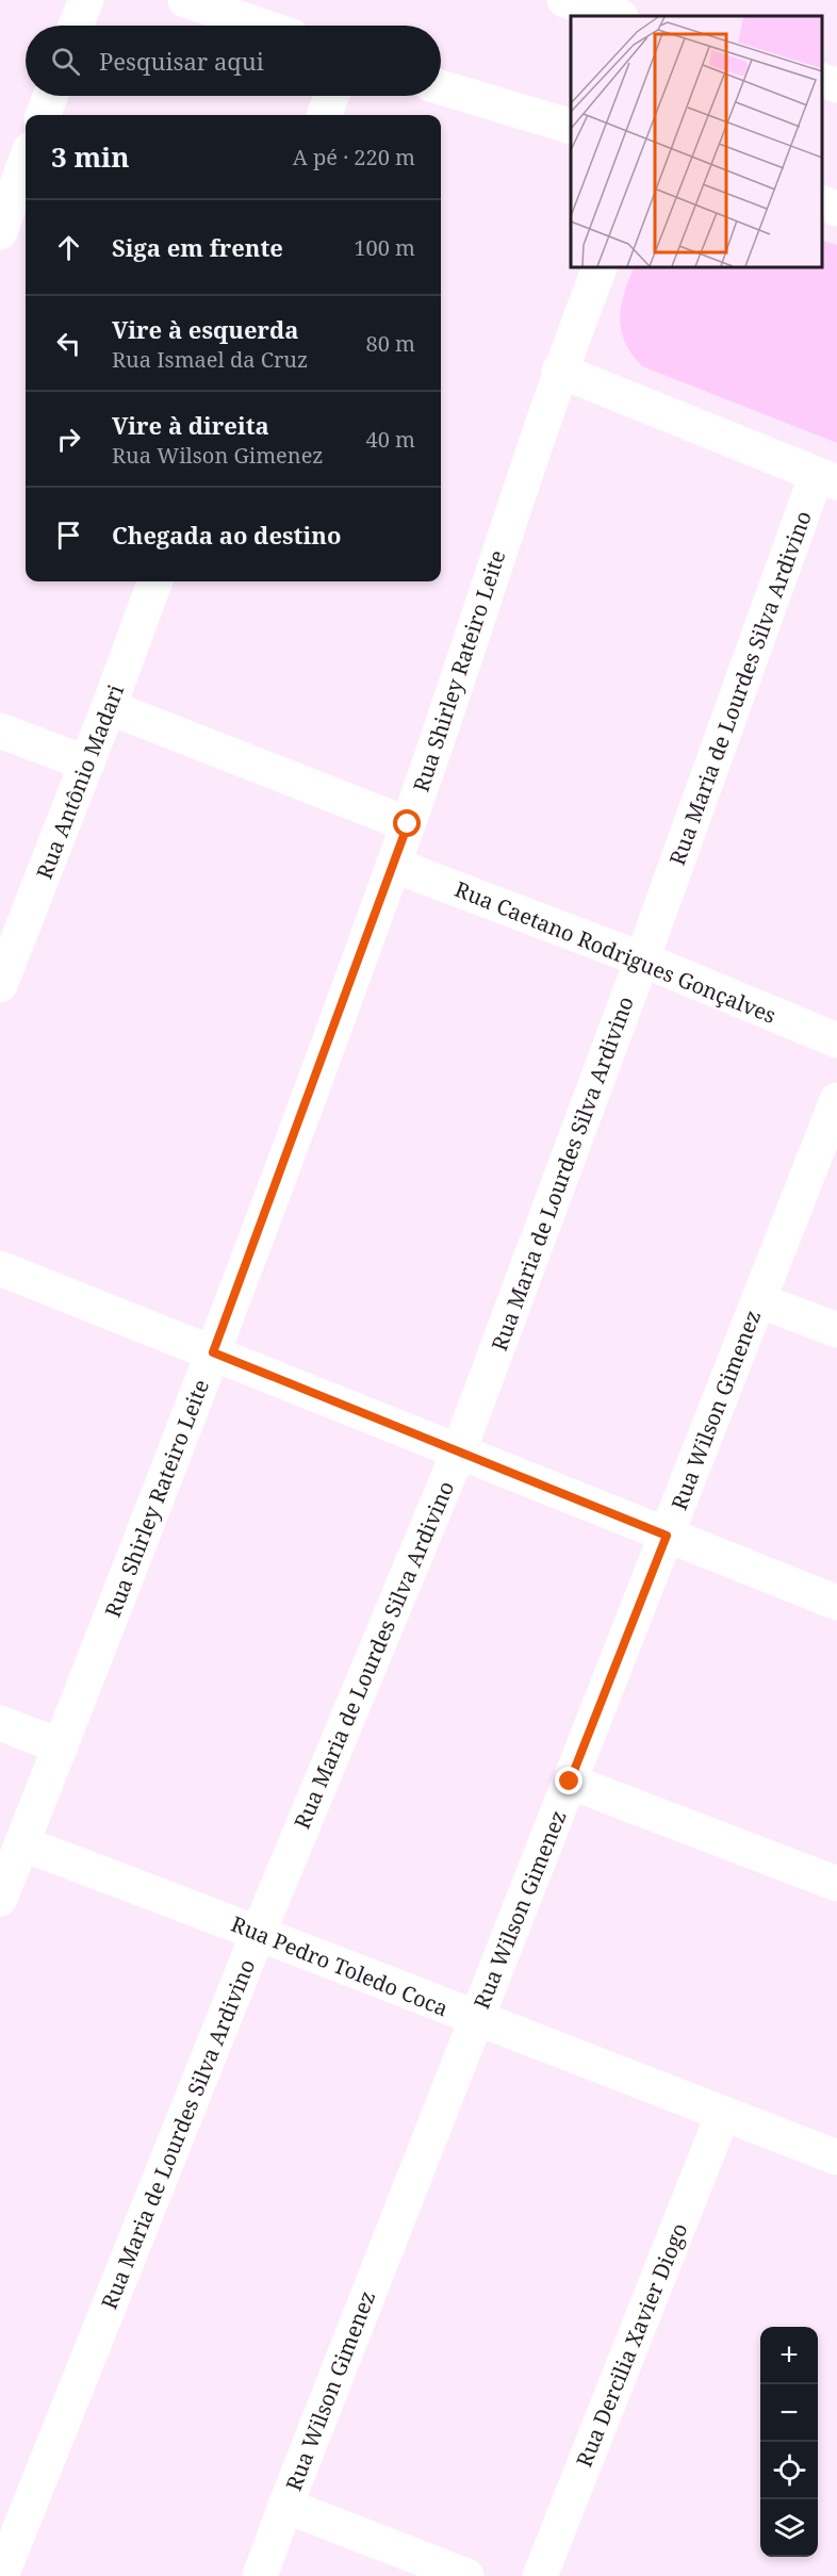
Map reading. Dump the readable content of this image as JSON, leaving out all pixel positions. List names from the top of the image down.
{
  "streets": {
    "street": [
      "Rua Shirley Rateiro Leite",
      "Rua Maria de Lourdes Silva Ardivino",
      "Rua Antônio Madari",
      "Rua Caetano Rodrigues Gonçalves",
      "Rua Wilson Gimenez",
      "Rua Pedro Toledo Coca",
      "Rua Dercilia Xavier Diogo"
    ]
  },
  "crossings": [
    ["Rua Shirley Rateiro Leite", "Rua Caetano Rodrigues Gonçalves"],
    ["Rua Shirley Rateiro Leite", "Rua Pedro Toledo Coca"],
    ["Rua Maria de Lourdes Silva Ardivino", "Rua Caetano Rodrigues Gonçalves"],
    ["Rua Maria de Lourdes Silva Ardivino", "Rua Pedro Toledo Coca"],
    ["Rua Wilson Gimenez", "Rua Pedro Toledo Coca"],
    ["Rua Pedro Toledo Coca", "Rua Dercilia Xavier Diogo"]
  ],
  "page": {
    "search": "Pesquisar aqui",
    "heading": ["3 min", "A pé · 220 m"],
    "list": [
      ["Siga em frente", "100 m"],
      ["Vire à esquerda", "Rua Ismael da Cruz", "80 m"],
      ["Vire à direita", "Rua Wilson Gimenez", "40 m"],
      "Chegada ao destino"
    ],
    "map_buttons": ["+", "−"]
  }
}
